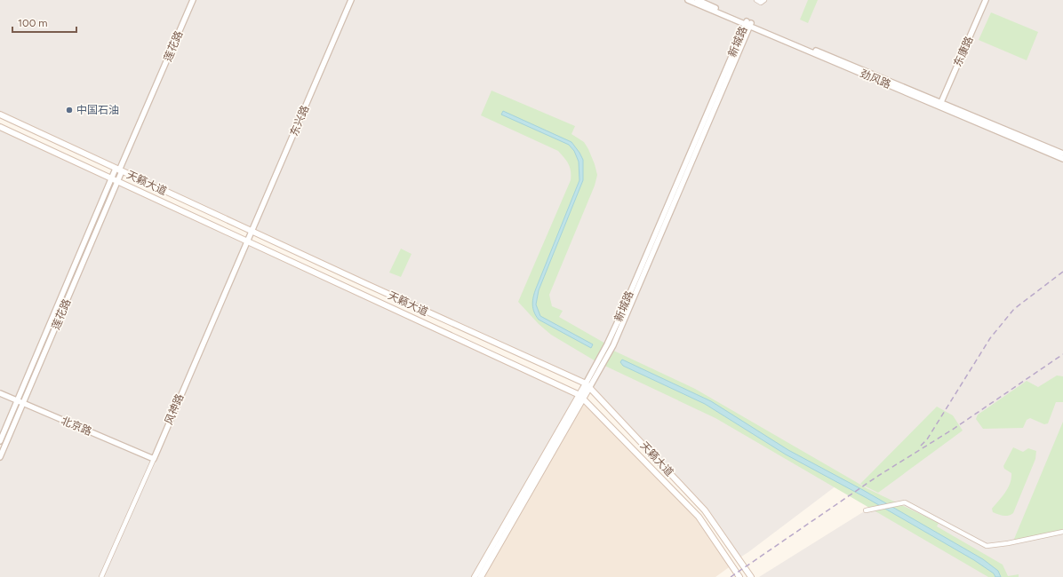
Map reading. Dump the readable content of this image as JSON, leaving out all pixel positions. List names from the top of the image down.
{
  "streets": {
    "main road": ["新城路", "天籁大道"],
    "street": [
      "莲花路",
      "东康路",
      "劲风路",
      "东兴路",
      "风神路",
      "北京路"
    ]
  },
  "crossings": [
    ["新城路", "劲风路"],
    ["新城路", "天籁大道"],
    ["莲花路", "天籁大道"],
    ["莲花路", "北京路"],
    ["东康路", "劲风路"],
    ["东兴路", "天籁大道"],
    ["东兴路", "风神路"],
    ["天籁大道", "风神路"],
    ["风神路", "北京路"]
  ],
  "places": ["中国石油"],
  "scale_bar": "100 m"
}
